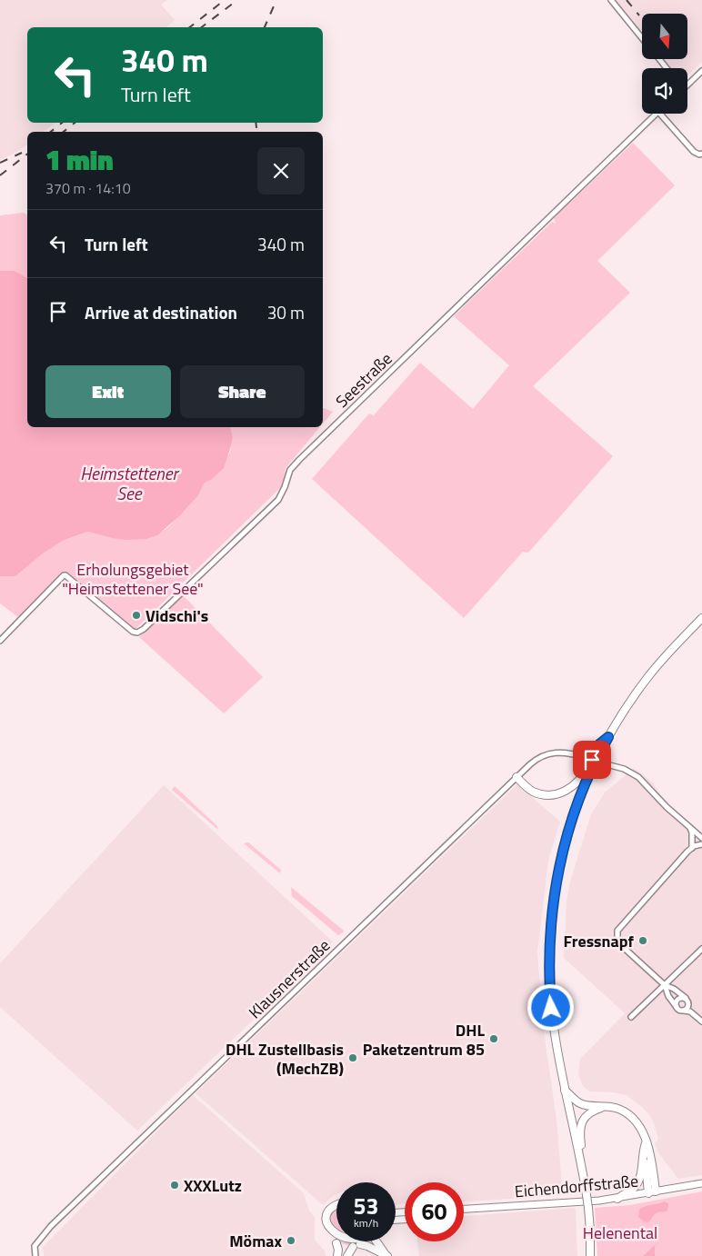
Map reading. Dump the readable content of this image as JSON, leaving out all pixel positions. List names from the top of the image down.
{
  "streets": {
    "street": ["Seestraße", "Klausnerstraße", "Eichendorffstraße"]
  },
  "water": ["Heimstettener See"],
  "parks": ["Erholungsgebiet \"Heimstettener See\"", "Helenental"],
  "places": [
    "Vidschi's",
    "Fressnapf",
    "DHL Paketzentrum 85",
    "DHL Zustellbasis (MechZB)",
    "XXXLutz",
    "Mömax"
  ],
  "north": "bottom",
  "page": {
    "turn": ["340 m", "Turn left"],
    "heading": ["1 min", "370 m · 14:10"],
    "list": [
      {
        "name": "Turn left",
        "value": "340 m"
      },
      {
        "name": "Arrive at destination",
        "value": "30 m"
      }
    ],
    "buttons": ["Exit", "Share"],
    "speed": "53 km/h",
    "limit": "60"
  }
}
